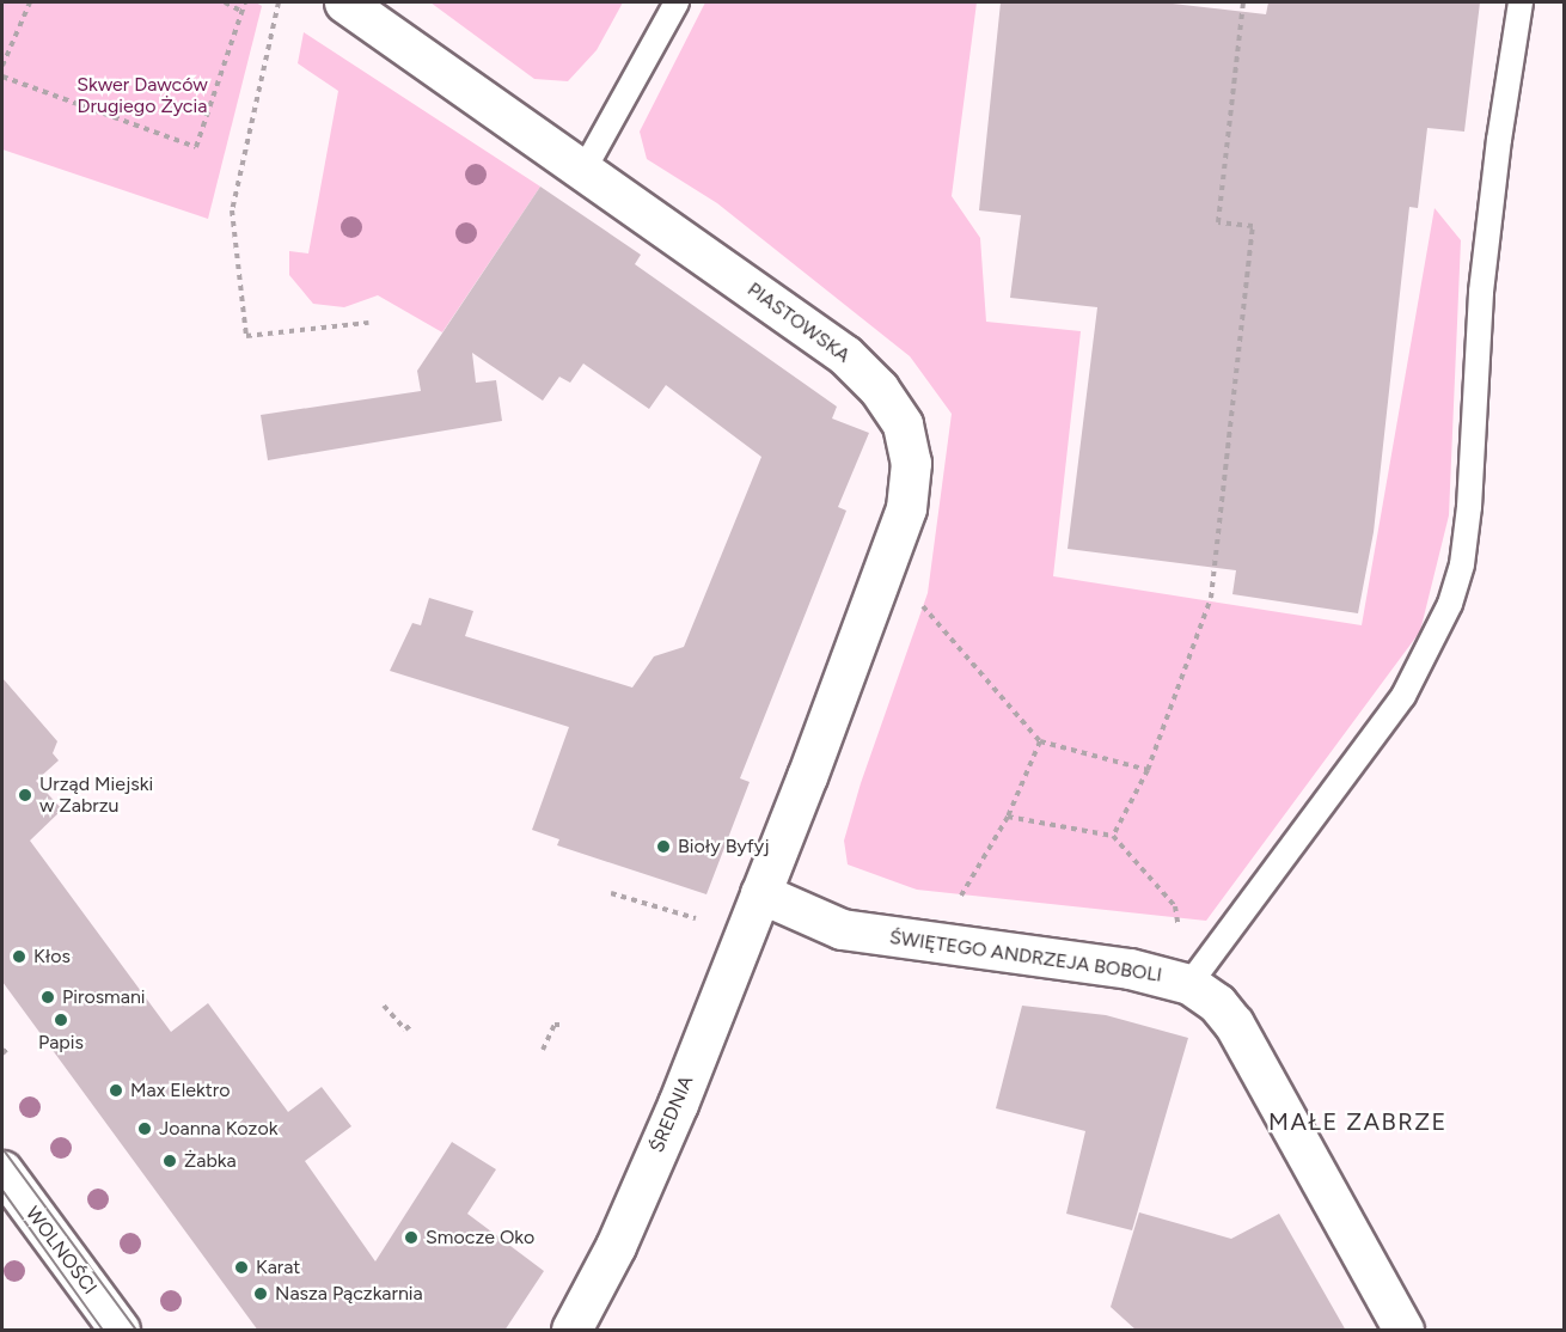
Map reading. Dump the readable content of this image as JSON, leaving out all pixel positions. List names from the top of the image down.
{
  "streets": {
    "street": [
      "PIASTOWSKA",
      "ŚWIĘTEGO ANDRZEJA BOBOLI",
      "ŚREDNIA",
      "WOLNOŚCI"
    ]
  },
  "crossings": [
    ["PIASTOWSKA", "ŚWIĘTEGO ANDRZEJA BOBOLI"],
    ["PIASTOWSKA", "ŚREDNIA"],
    ["ŚWIĘTEGO ANDRZEJA BOBOLI", "ŚREDNIA"]
  ],
  "districts": ["MAŁE ZABRZE"],
  "parks": ["Skwer Dawców Drugiego Życia"],
  "places": [
    "Urząd Miejski w Zabrzu",
    "Bioły Byfyj",
    "Kłos",
    "Pirosmani",
    "Papis",
    "Max Elektro",
    "Joanna Kozok",
    "Żabka",
    "Smocze Oko",
    "Karat",
    "Nasza Pączkarnia"
  ]
}
